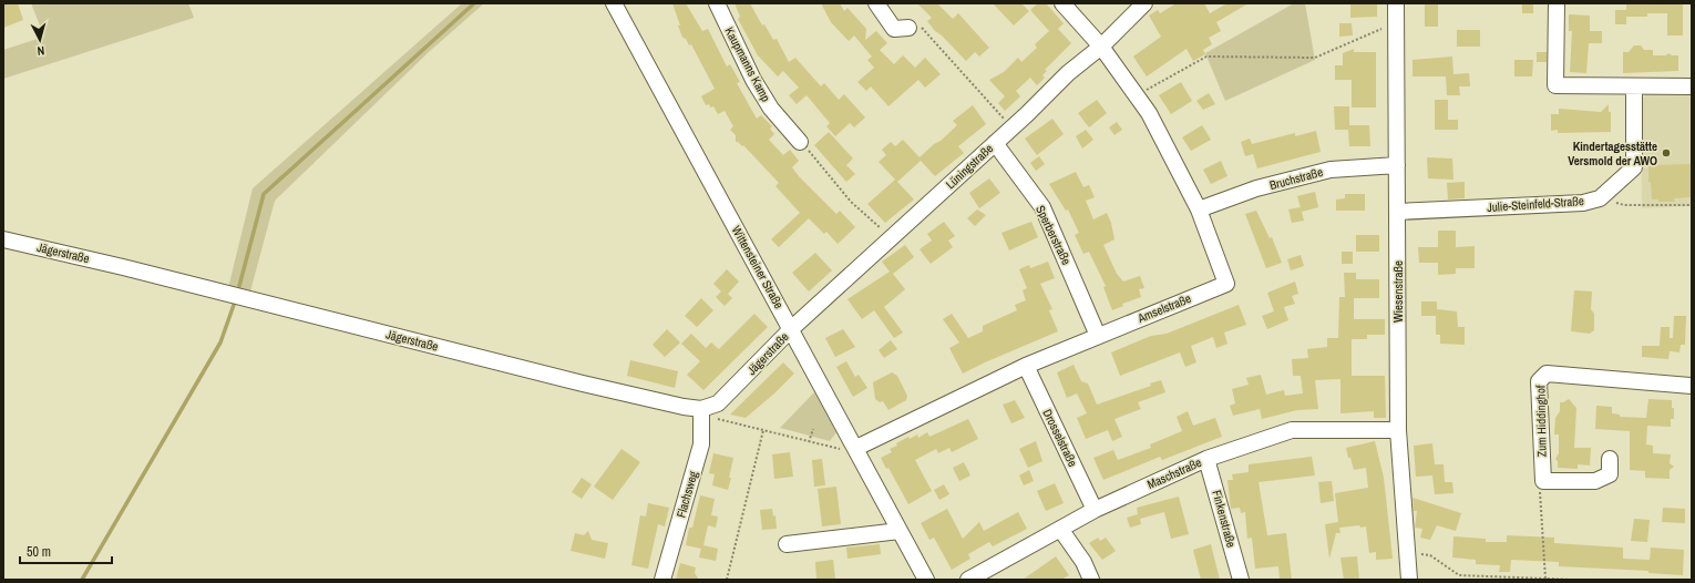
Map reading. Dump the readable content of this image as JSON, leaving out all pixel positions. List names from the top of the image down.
{
  "streets": {
    "street": [
      "Kaupmanns Kamp",
      "Lüningstraße",
      "Bruchstraße",
      "Julie-Steinfeld-Straße",
      "Sperberstraße",
      "Jägerstraße",
      "Wittensteiner Straße",
      "Wiesenstraße",
      "Amselstraße",
      "Zum Hiddinghof",
      "Drosselstraße",
      "Maschstraße",
      "Flachsweg",
      "Finkenstraße"
    ]
  },
  "crossings": [
    ["Lüningstraße", "Sperberstraße"],
    ["Lüningstraße", "Jägerstraße"],
    ["Lüningstraße", "Wittensteiner Straße"],
    ["Lüningstraße", "Amselstraße"],
    ["Bruchstraße", "Wiesenstraße"],
    ["Bruchstraße", "Amselstraße"],
    ["Julie-Steinfeld-Straße", "Wiesenstraße"],
    ["Sperberstraße", "Amselstraße"],
    ["Jägerstraße", "Wittensteiner Straße"],
    ["Jägerstraße", "Flachsweg"],
    ["Wittensteiner Straße", "Amselstraße"],
    ["Wiesenstraße", "Maschstraße"],
    ["Amselstraße", "Drosselstraße"],
    ["Drosselstraße", "Maschstraße"],
    ["Maschstraße", "Finkenstraße"]
  ],
  "places": ["Kindertagesstätte Versmold der AWO"],
  "scale_bar": "50 m",
  "north": "bottom"
}
